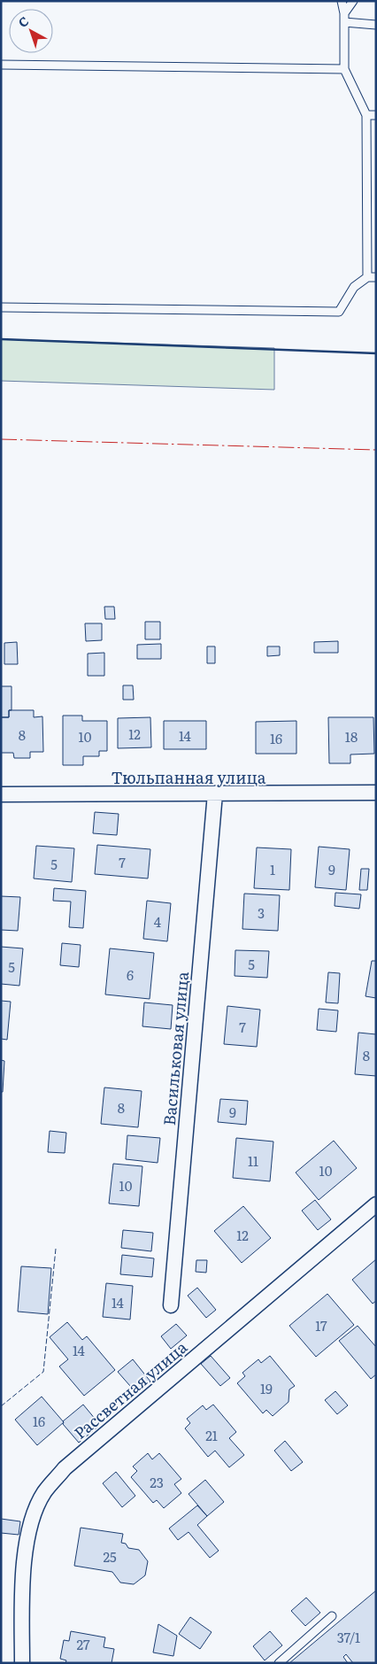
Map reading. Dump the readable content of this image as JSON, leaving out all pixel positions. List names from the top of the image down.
{
  "streets": {
    "street": ["Тюльпанная улица", "Васильковая улица", "Рассветная улица"]
  },
  "crossings": [
    ["Тюльпанная улица", "Васильковая улица"]
  ],
  "house_numbers": [
    "12",
    "8",
    "14",
    "10",
    "18",
    "16",
    "7",
    "5",
    "1",
    "9",
    "3",
    "4",
    "5",
    "5",
    "6",
    "7",
    "8",
    "8",
    "9",
    "11",
    "10",
    "10",
    "12",
    "14",
    "17",
    "14",
    "19",
    "16",
    "21",
    "23",
    "25",
    "37/1",
    "27"
  ],
  "north": "top left"
}
